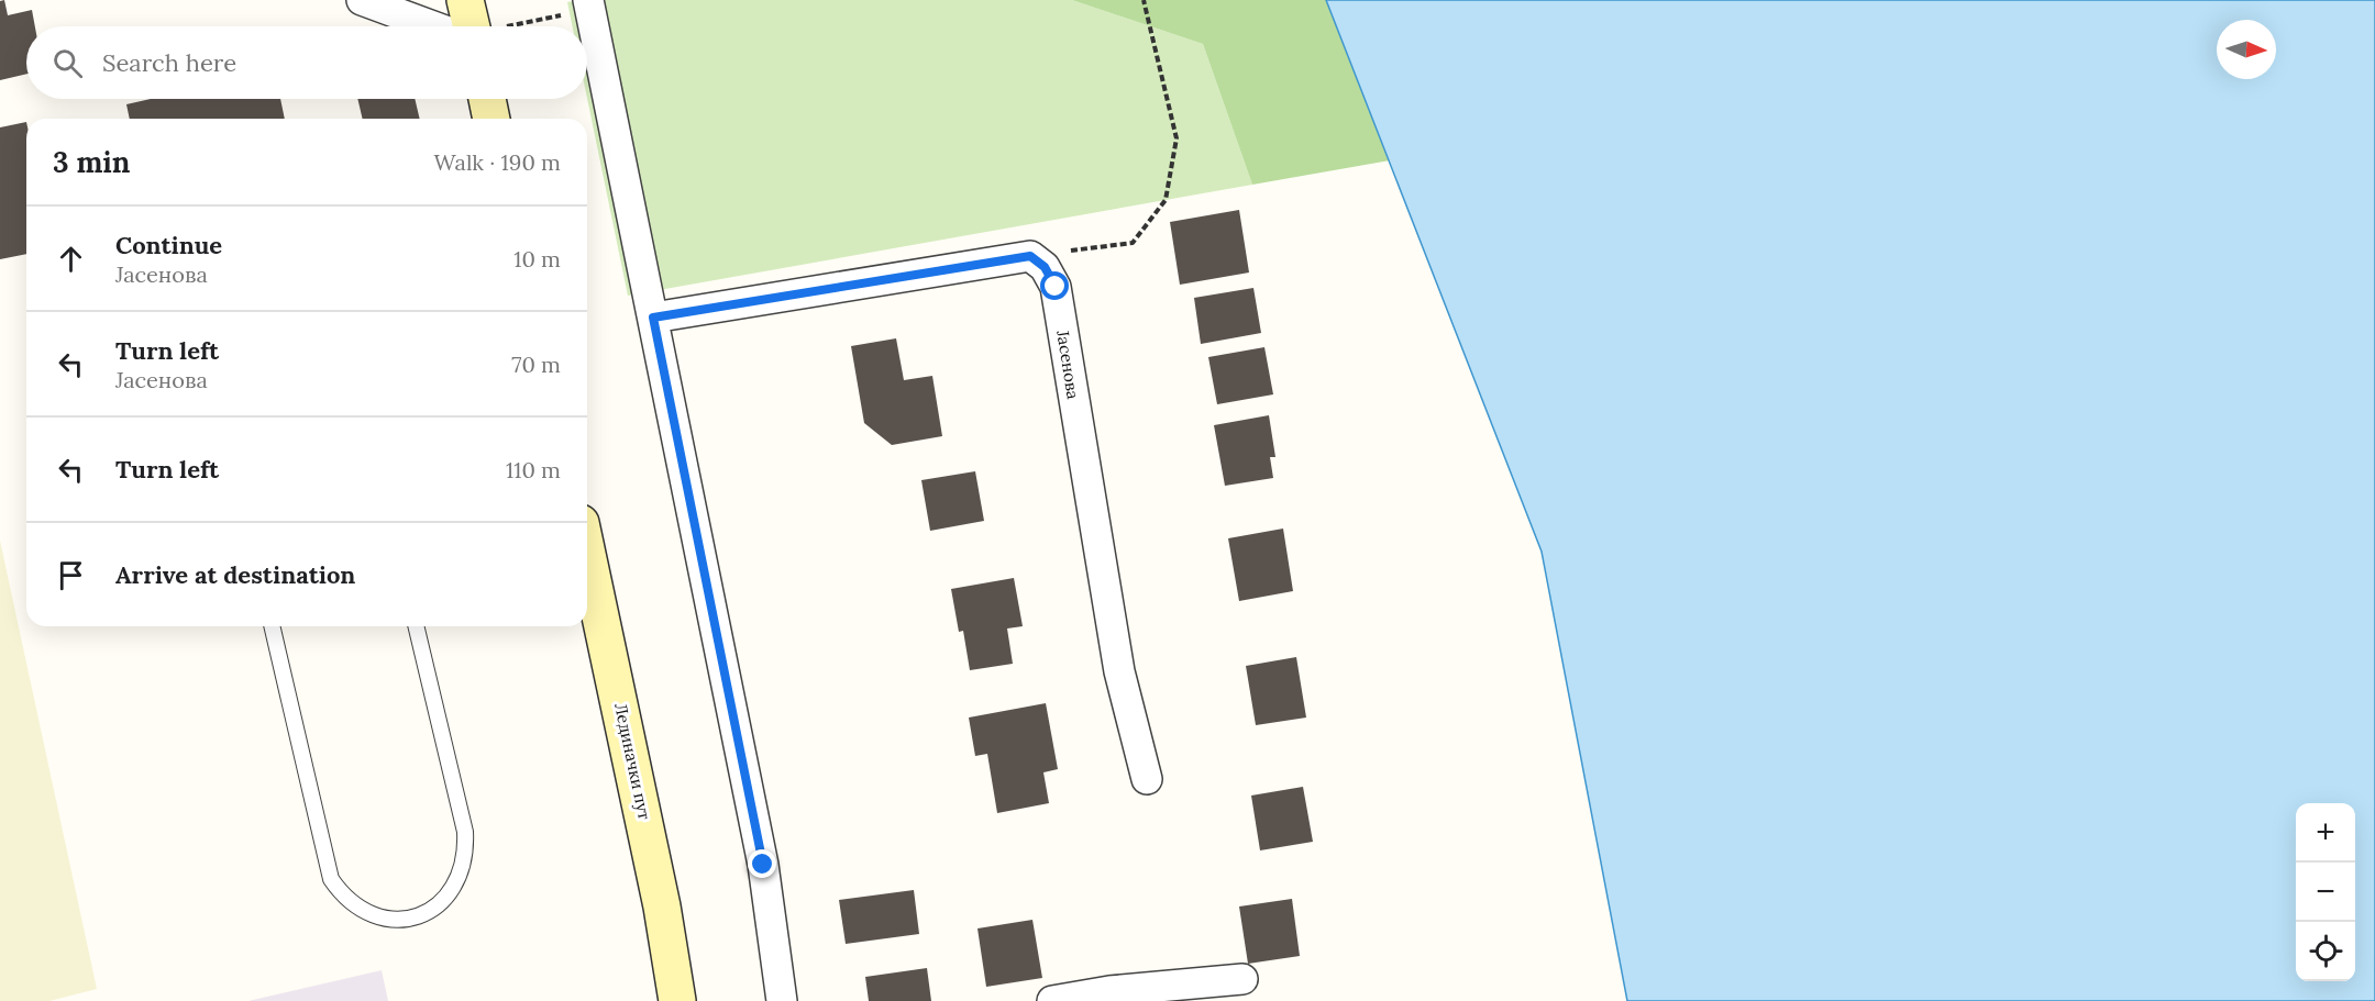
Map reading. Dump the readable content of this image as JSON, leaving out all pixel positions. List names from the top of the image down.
{
  "streets": {
    "main road": ["Лединачки пут"],
    "street": ["Јасенова"]
  },
  "north": "right",
  "page": {
    "search": "Search here",
    "heading": ["3 min", "Walk · 190 m"],
    "list": [
      ["Continue", "Јасенова", "10 m"],
      ["Turn left", "Јасенова", "70 m"],
      ["Turn left", "110 m"],
      "Arrive at destination"
    ],
    "map_buttons": ["+", "−"]
  }
}
